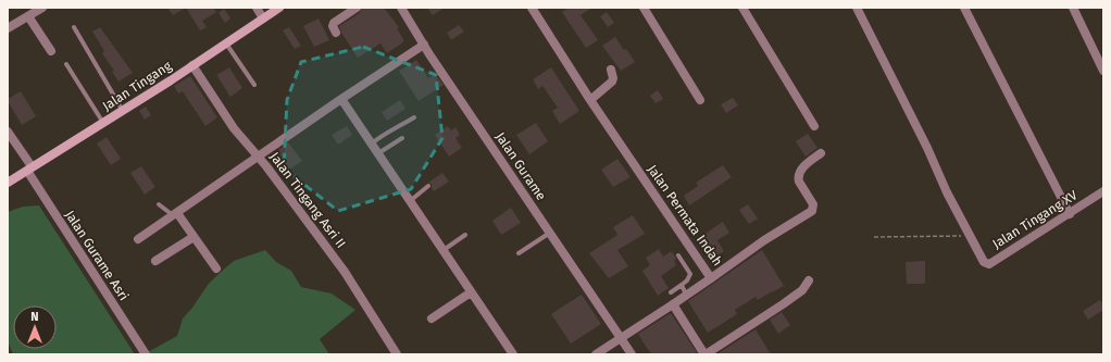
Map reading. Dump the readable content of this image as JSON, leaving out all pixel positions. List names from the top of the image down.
{
  "streets": {
    "main road": ["Jalan Tingang"],
    "street": [
      "Jalan Gurame",
      "Jalan Tingang Asri II",
      "Jalan Permata Indah",
      "Jalan Tingang XV",
      "Jalan Gurame Asri"
    ]
  },
  "crossings": [
    ["Jalan Tingang", "Jalan Tingang Asri II"],
    ["Jalan Tingang", "Jalan Gurame Asri"]
  ],
  "north": "top"
}
